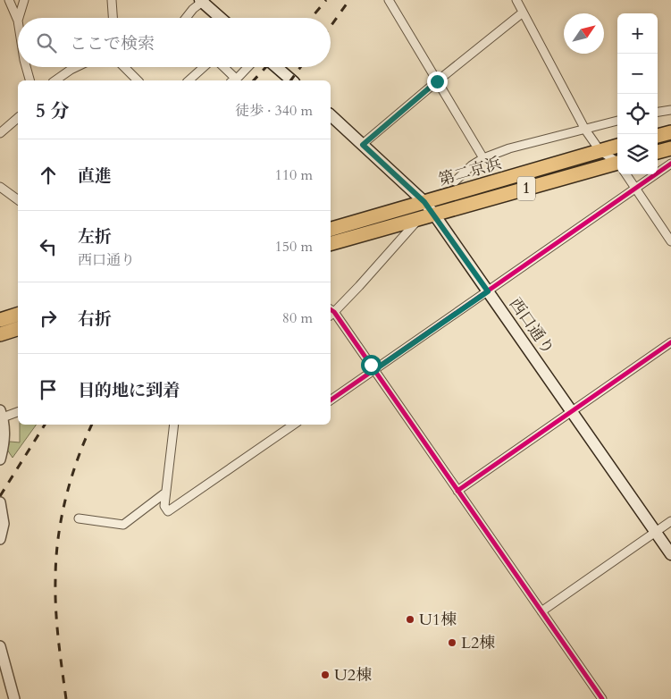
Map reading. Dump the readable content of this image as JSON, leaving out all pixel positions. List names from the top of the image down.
{
  "streets": {
    "highway": ["第二京浜", "1"],
    "main road": ["西口通り"]
  },
  "crossings": [
    ["第二京浜", "西口通り"]
  ],
  "places": ["U1棟", "L2棟", "U2棟"],
  "north": "top right",
  "page": {
    "map_buttons": ["+", "−"],
    "search": "ここで検索",
    "heading": ["5 分", "徒歩 · 340 m"],
    "list": [
      ["直進", "110 m"],
      ["左折", "西口通り", "150 m"],
      ["右折", "80 m"],
      "目的地に到着"
    ]
  }
}
